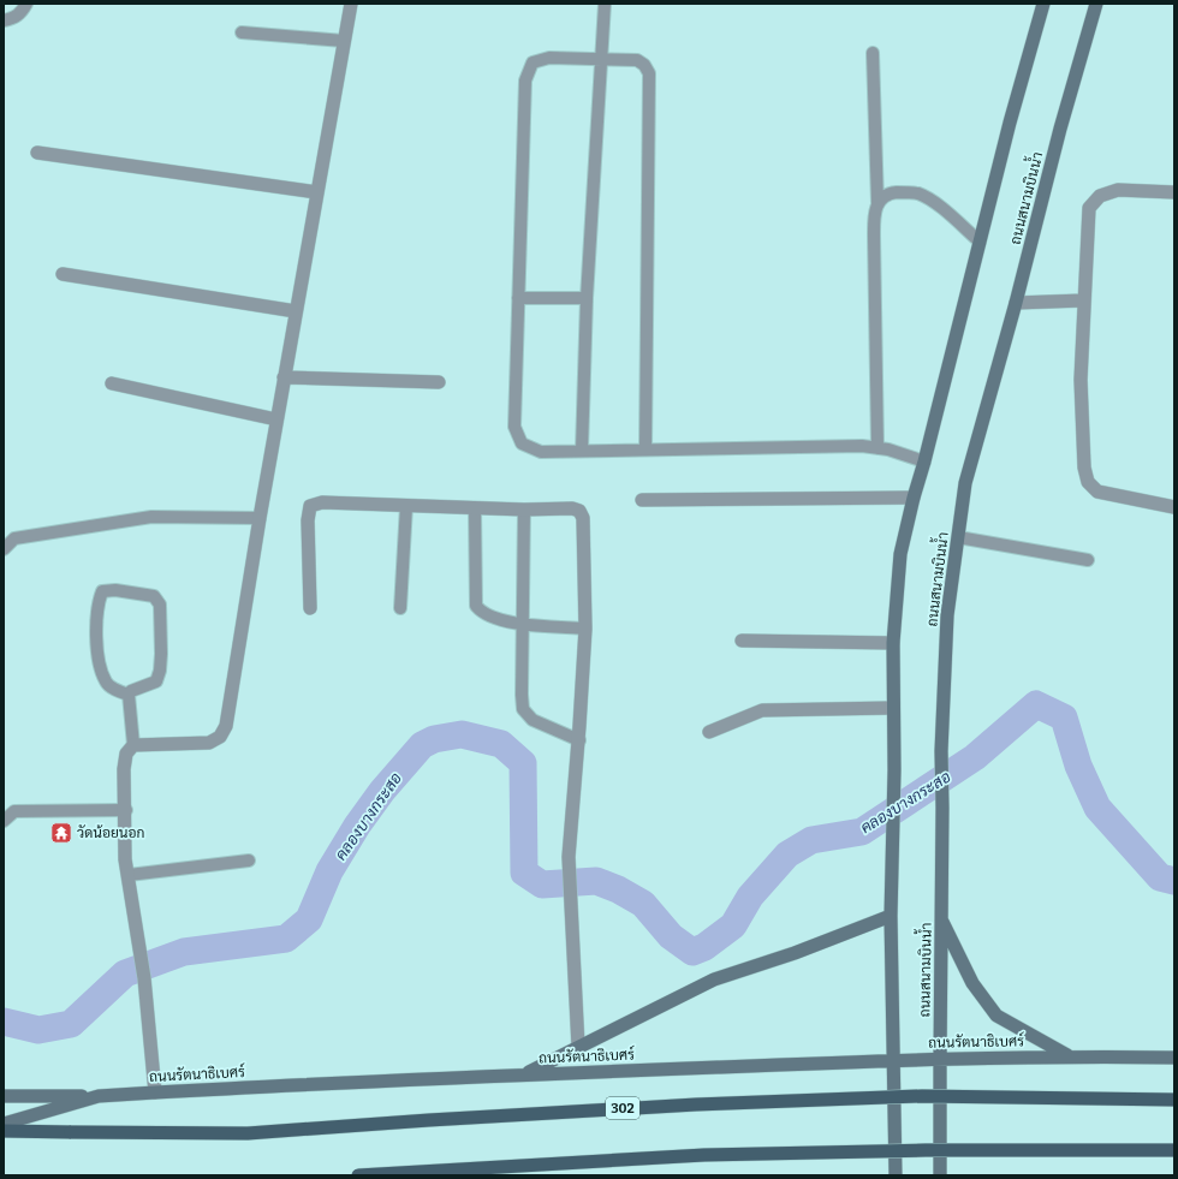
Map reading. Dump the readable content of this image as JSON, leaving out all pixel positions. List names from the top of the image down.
{
  "streets": {
    "main road": ["ถนนสนามบินน้ำ", "ถนนรัตนาธิเบศร์", "302"]
  },
  "crossings": [
    ["ถนนสนามบินน้ำ", "ถนนรัตนาธิเบศร์"]
  ],
  "water": ["คลองบางกระสอ"],
  "places": {
    "temple": ["วัดน้อยนอก"]
  }
}
